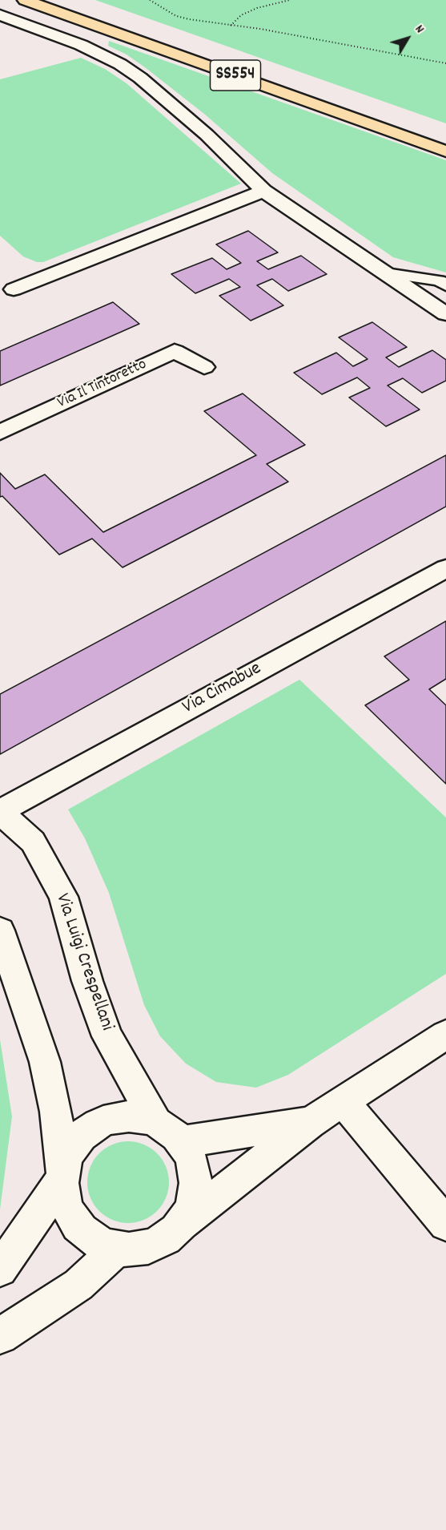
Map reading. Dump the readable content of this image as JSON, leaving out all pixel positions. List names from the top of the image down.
{
  "streets": {
    "highway": ["SS554"],
    "street": ["Via Il Tintoretto", "Via Cimabue", "Via Luigi Crespellani"]
  },
  "crossings": [
    ["Via Cimabue", "Via Luigi Crespellani"]
  ],
  "north": "top right"
}
